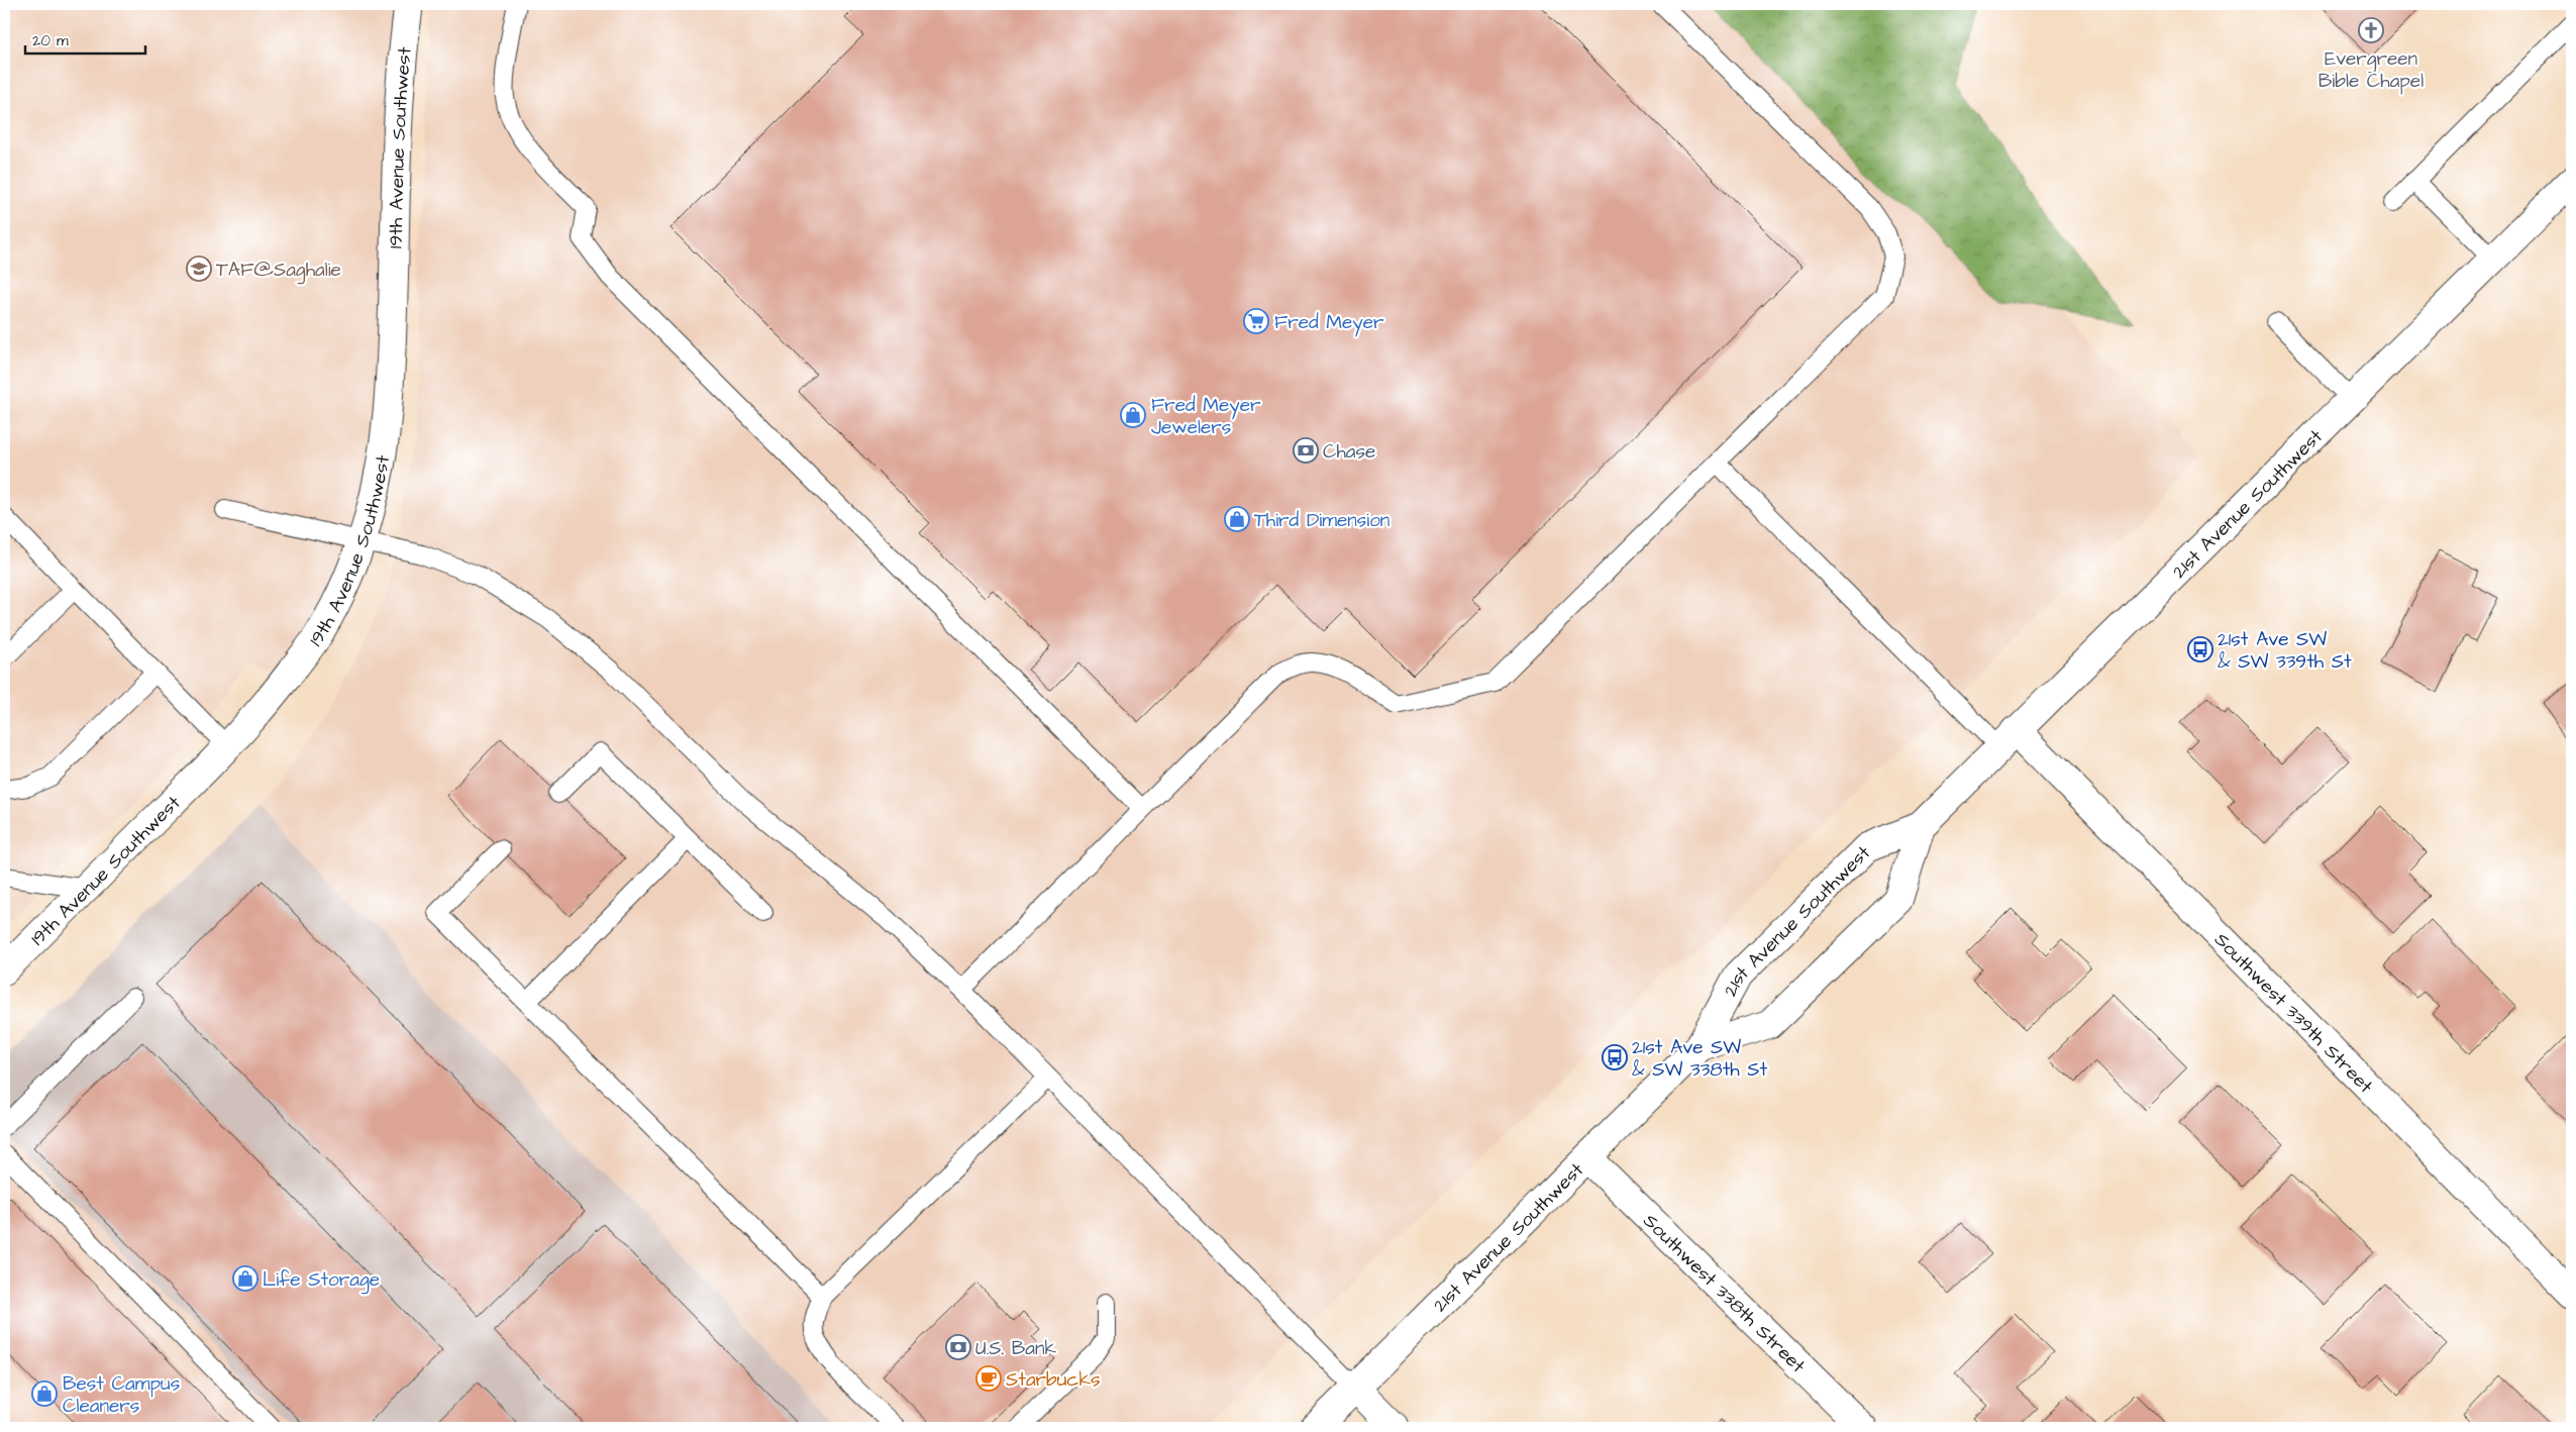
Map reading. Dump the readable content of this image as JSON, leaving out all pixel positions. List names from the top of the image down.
{
  "streets": {
    "street": [
      "19th Avenue Southwest",
      "21st Avenue Southwest",
      "Southwest 339th Street",
      "Southwest 338th Street"
    ]
  },
  "crossings": [
    ["21st Avenue Southwest", "Southwest 339th Street"],
    ["21st Avenue Southwest", "Southwest 338th Street"]
  ],
  "places": {
    "church": ["Evergreen Bible Chapel"],
    "school or university": ["TAF@Saghalie"],
    "supermarket": ["Fred Meyer"],
    "shop": [
      "Fred Meyer Jewelers",
      "Third Dimension",
      "Life Storage",
      "Best Campus Cleaners"
    ],
    "bank": ["Chase", "U.S. Bank"],
    "bus stop": ["21st Ave SW & SW 339th St", "21st Ave SW & SW 338th St"],
    "cafe": ["Starbucks"]
  },
  "scale_bar": "20 m"
}
